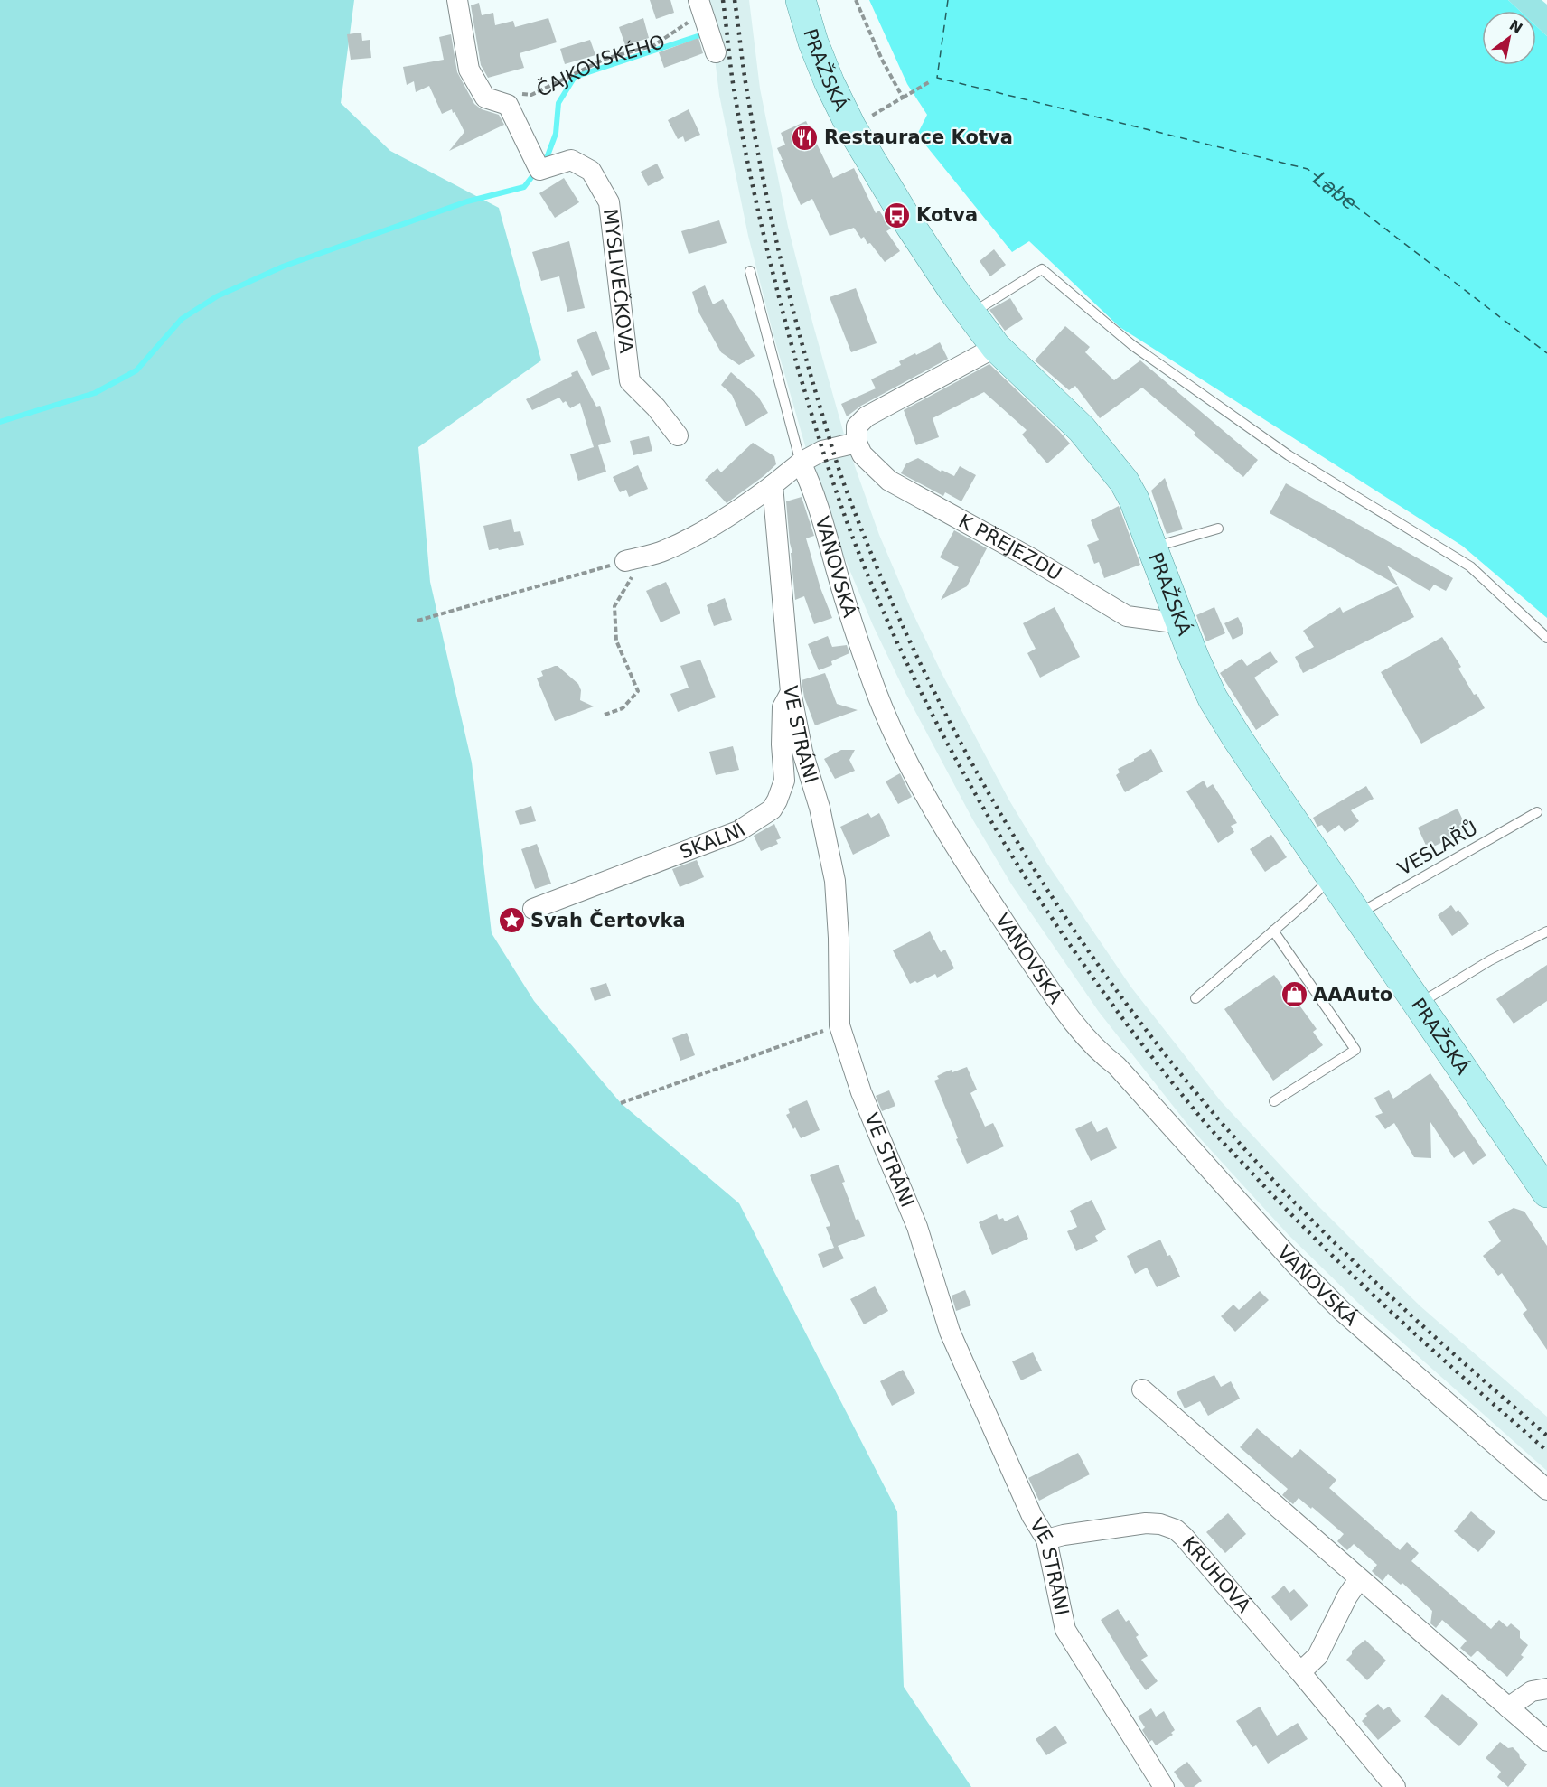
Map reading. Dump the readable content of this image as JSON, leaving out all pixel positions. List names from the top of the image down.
{
  "streets": {
    "main road": ["PRAŽSKÁ"],
    "street": [
      "MYSLIVEČKOVA",
      "K PŘEJEZDU",
      "VAŇOVSKÁ",
      "VE STRÁNI",
      "SKALNÍ",
      "KRUHOVÁ"
    ],
    "lane": ["VESLAŘŮ"],
    "path": ["ČAJKOVSKÉHO"]
  },
  "crossings": [
    ["PRAŽSKÁ", "K PŘEJEZDU"],
    ["PRAŽSKÁ", "VESLAŘŮ"],
    ["VE STRÁNI", "SKALNÍ"],
    ["VE STRÁNI", "KRUHOVÁ"]
  ],
  "water": ["Labe"],
  "places": {
    "restaurant": ["Restaurace Kotva"],
    "bus stop": ["Kotva"],
    "place": ["Svah Čertovka"],
    "shop": ["AAAuto"]
  },
  "north": "top right"
}
